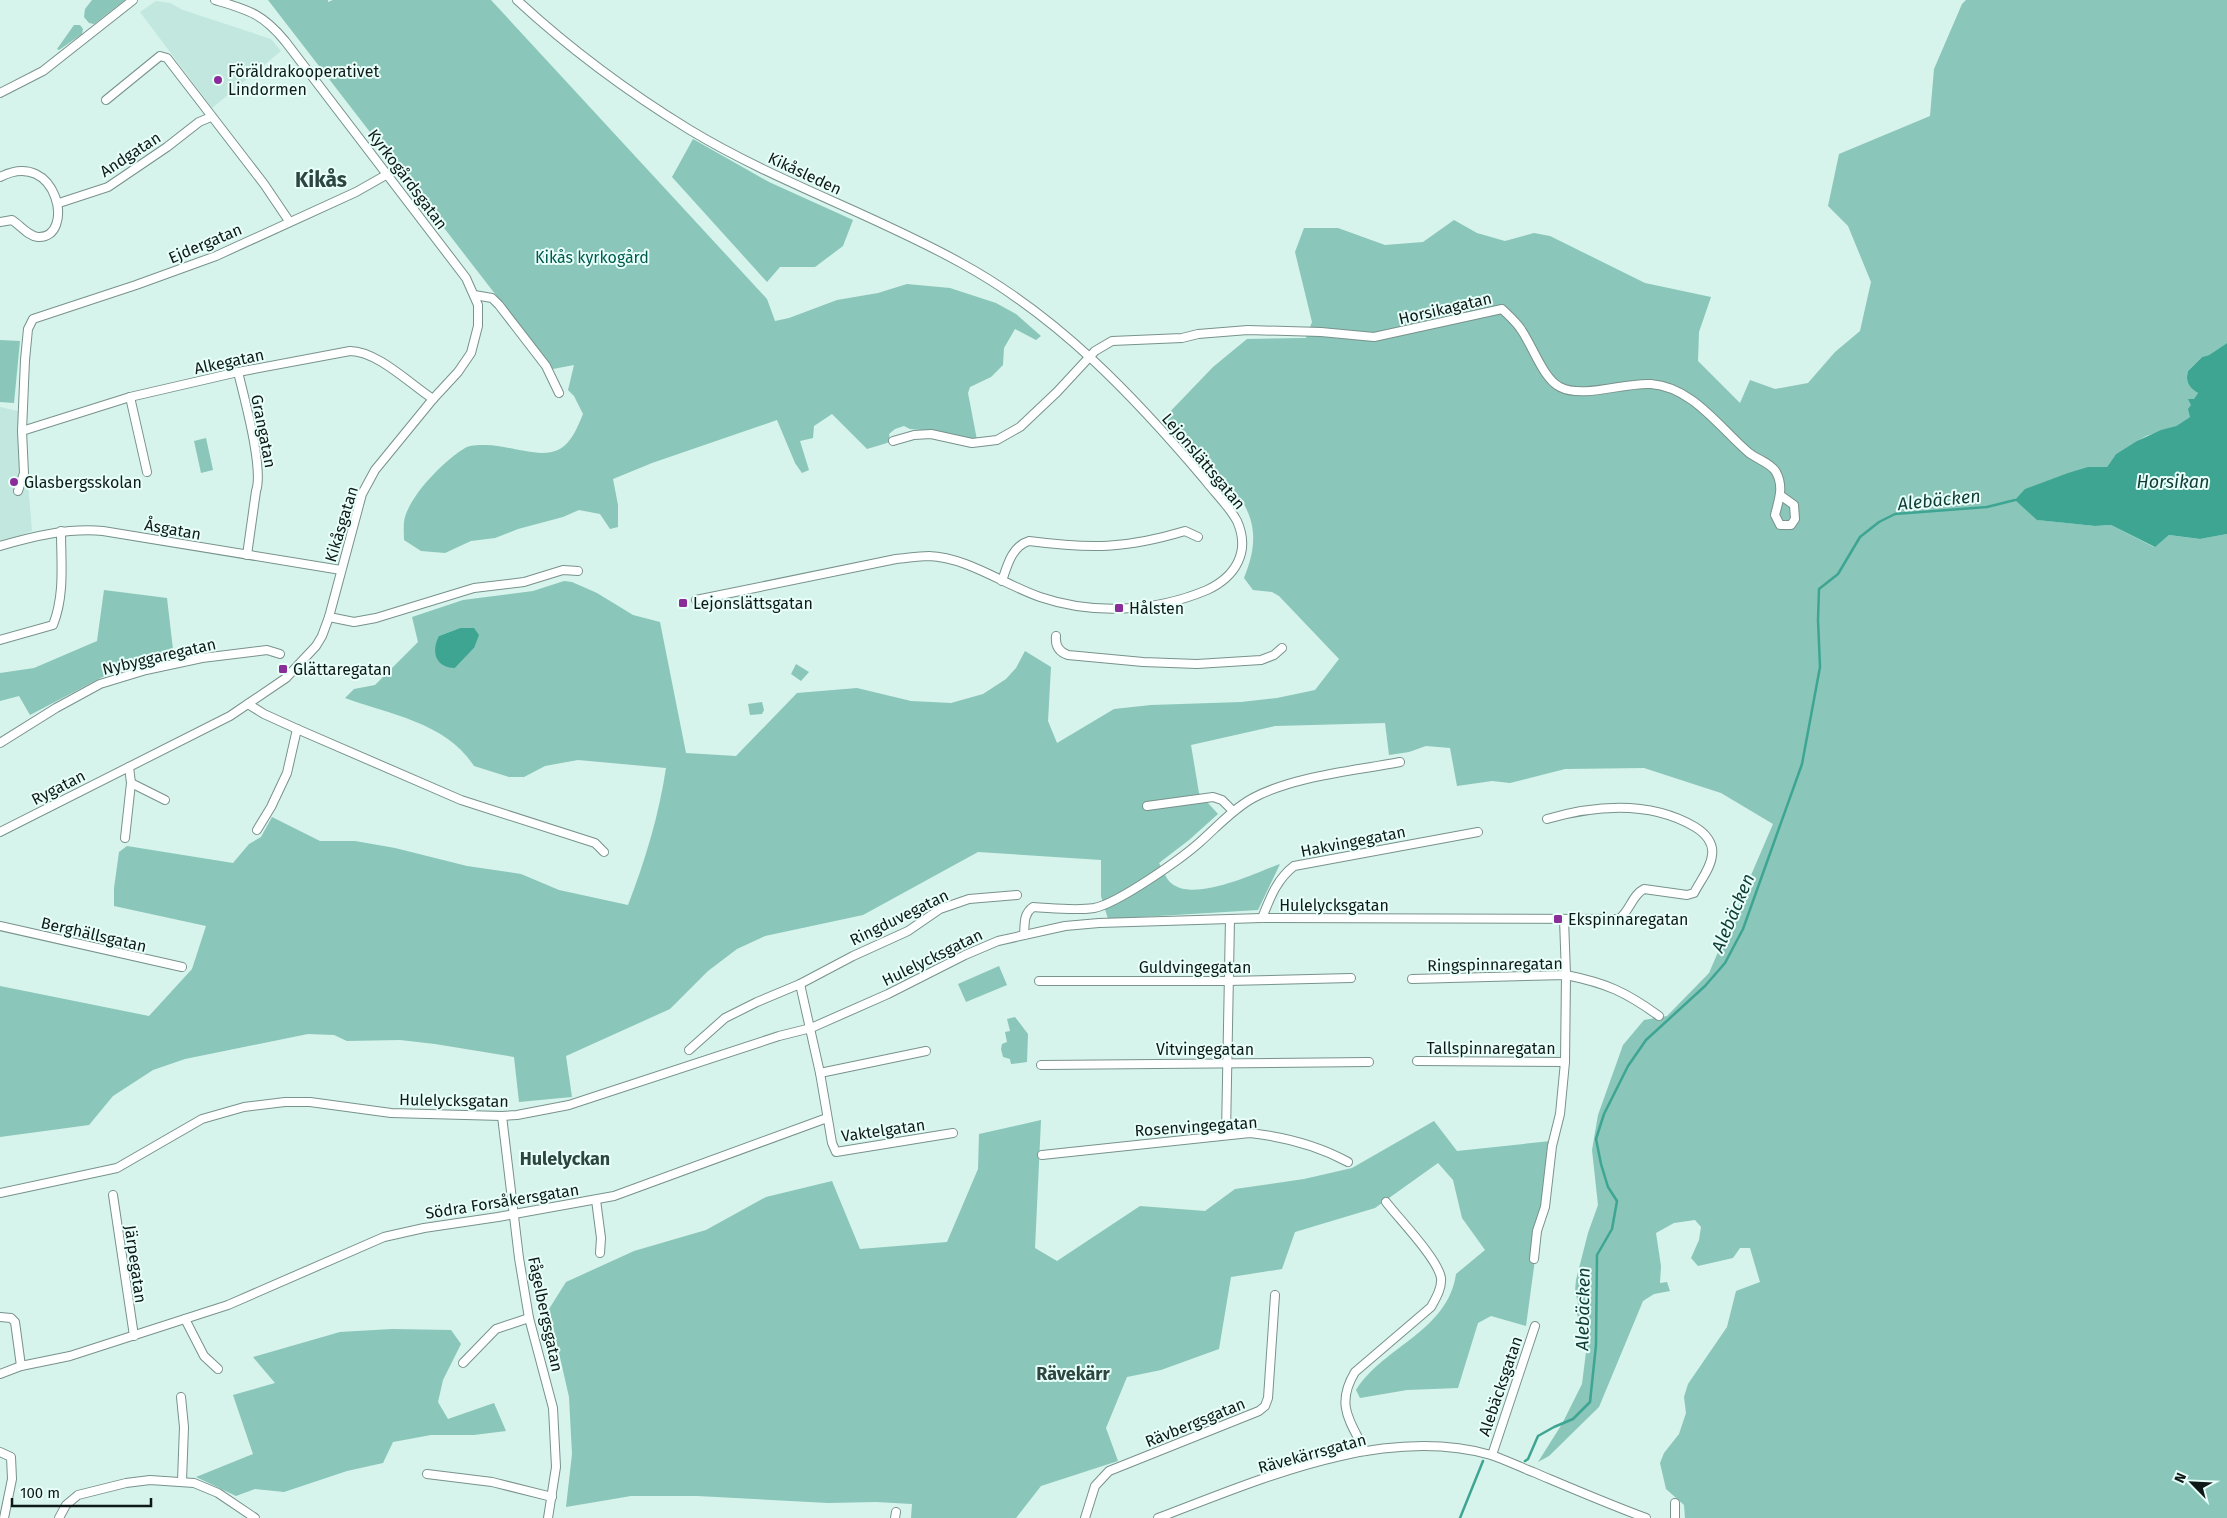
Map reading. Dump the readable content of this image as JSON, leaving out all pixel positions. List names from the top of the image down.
{
  "streets": {
    "street": [
      "Andgatan",
      "Kikåsleden",
      "Kyrkogårdsgatan",
      "Ejdergatan",
      "Horsikagatan",
      "Alkegatan",
      "Grangatan",
      "Lejonslättsgatan",
      "Kikåsgatan",
      "Åsgatan",
      "Nybyggaregatan",
      "Rygatan",
      "Hakvingegatan",
      "Hulelycksgatan",
      "Ringduvegatan",
      "Berghällsgatan",
      "Ringspinnaregatan",
      "Guldvingegatan",
      "Tallspinnaregatan",
      "Vitvingegatan",
      "Rosenvingegatan",
      "Vaktelgatan",
      "Södra Forsåkersgatan",
      "Järpegatan",
      "Fågelbergsgatan",
      "Alebäcksgatan",
      "Rävbergsgatan",
      "Rävekärrsgatan"
    ]
  },
  "crossings": [
    ["Kikåsleden", "Horsikagatan"],
    ["Kikåsleden", "Lejonslättsgatan"],
    ["Kyrkogårdsgatan", "Ejdergatan"],
    ["Kyrkogårdsgatan", "Kikåsgatan"],
    ["Ejdergatan", "Alkegatan"],
    ["Horsikagatan", "Lejonslättsgatan"],
    ["Alkegatan", "Grangatan"],
    ["Alkegatan", "Kikåsgatan"],
    ["Grangatan", "Åsgatan"],
    ["Kikåsgatan", "Åsgatan"],
    ["Kikåsgatan", "Rygatan"],
    ["Hakvingegatan", "Hulelycksgatan"],
    ["Hulelycksgatan", "Vaktelgatan"],
    ["Hulelycksgatan", "Fågelbergsgatan"],
    ["Ringduvegatan", "Vaktelgatan"],
    ["Vaktelgatan", "Södra Forsåkersgatan"],
    ["Södra Forsåkersgatan", "Järpegatan"],
    ["Södra Forsåkersgatan", "Fågelbergsgatan"],
    ["Alebäcksgatan", "Rävekärrsgatan"]
  ],
  "districts": ["Kikås", "Hulelyckan", "Rävekärr"],
  "water": ["Horsikan", "Alebäcken"],
  "parks": ["Kikås kyrkogård"],
  "places": {
    "other": ["Föräldrakooperativet Lindormen", "Glasbergsskolan"],
    "transit": [
      "Lejonslättsgatan",
      "Hålsten",
      "Glättaregatan",
      "Ekspinnaregatan"
    ]
  },
  "scale_bar": "100 m",
  "north": "top left"
}
